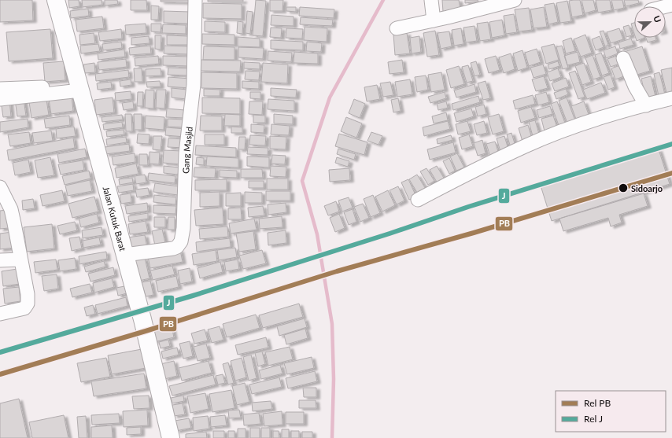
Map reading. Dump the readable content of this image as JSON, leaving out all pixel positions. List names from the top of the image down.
{
  "streets": {
    "street": ["Gang Masjid", "Jalan Kutuk Barat"]
  },
  "crossings": [
    ["Gang Masjid", "Jalan Kutuk Barat"]
  ],
  "places": ["Sidoarjo"],
  "lines": ["rail line J", "rail line PB"],
  "legend": ["Rel PB", "Rel J"],
  "north": "right"
}
